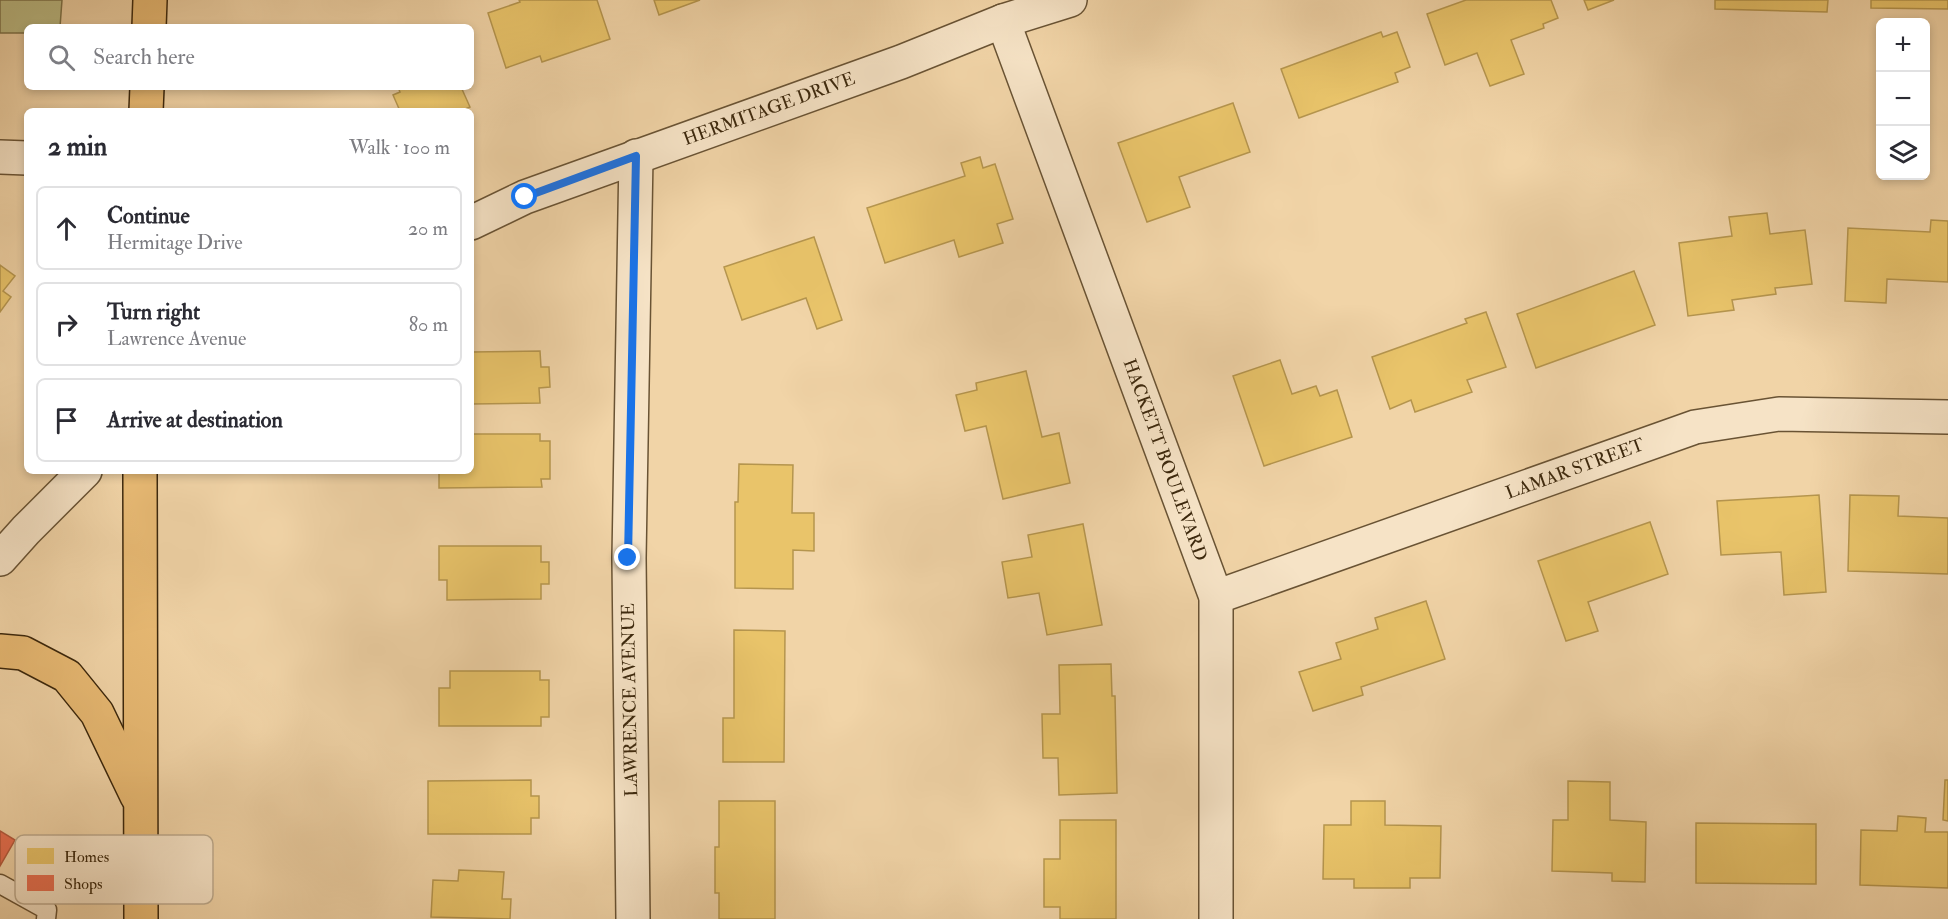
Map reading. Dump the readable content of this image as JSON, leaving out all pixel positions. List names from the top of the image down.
{
  "streets": {
    "street": [
      "HERMITAGE DRIVE",
      "HACKETT BOULEVARD",
      "LAMAR STREET",
      "LAWRENCE AVENUE"
    ]
  },
  "crossings": [
    ["HERMITAGE DRIVE", "HACKETT BOULEVARD"],
    ["HERMITAGE DRIVE", "LAWRENCE AVENUE"],
    ["HACKETT BOULEVARD", "LAMAR STREET"]
  ],
  "legend": ["Homes", "Shops"],
  "page": {
    "map_buttons": ["+", "−"],
    "search": "Search here",
    "heading": ["2 min", "Walk · 100 m"],
    "list": [
      ["Continue", "Hermitage Drive", "20 m"],
      ["Turn right", "Lawrence Avenue", "80 m"],
      "Arrive at destination"
    ]
  }
}
